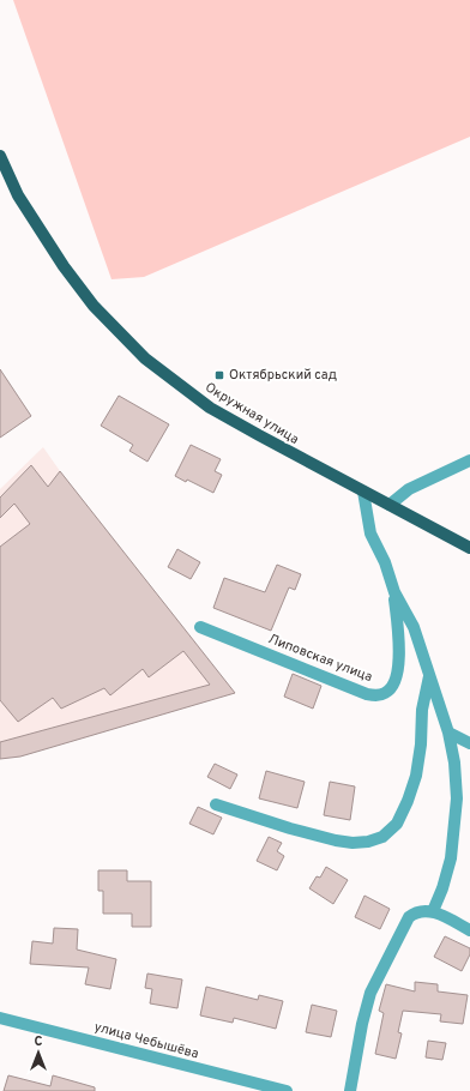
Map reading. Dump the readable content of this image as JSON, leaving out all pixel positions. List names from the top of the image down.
{
  "streets": {
    "main road": ["Окружная улица"],
    "street": ["Липовская улица", "улица Чебышёва"]
  },
  "places": {
    "transit": ["Октябрьский сад"]
  },
  "north": "top"
}
